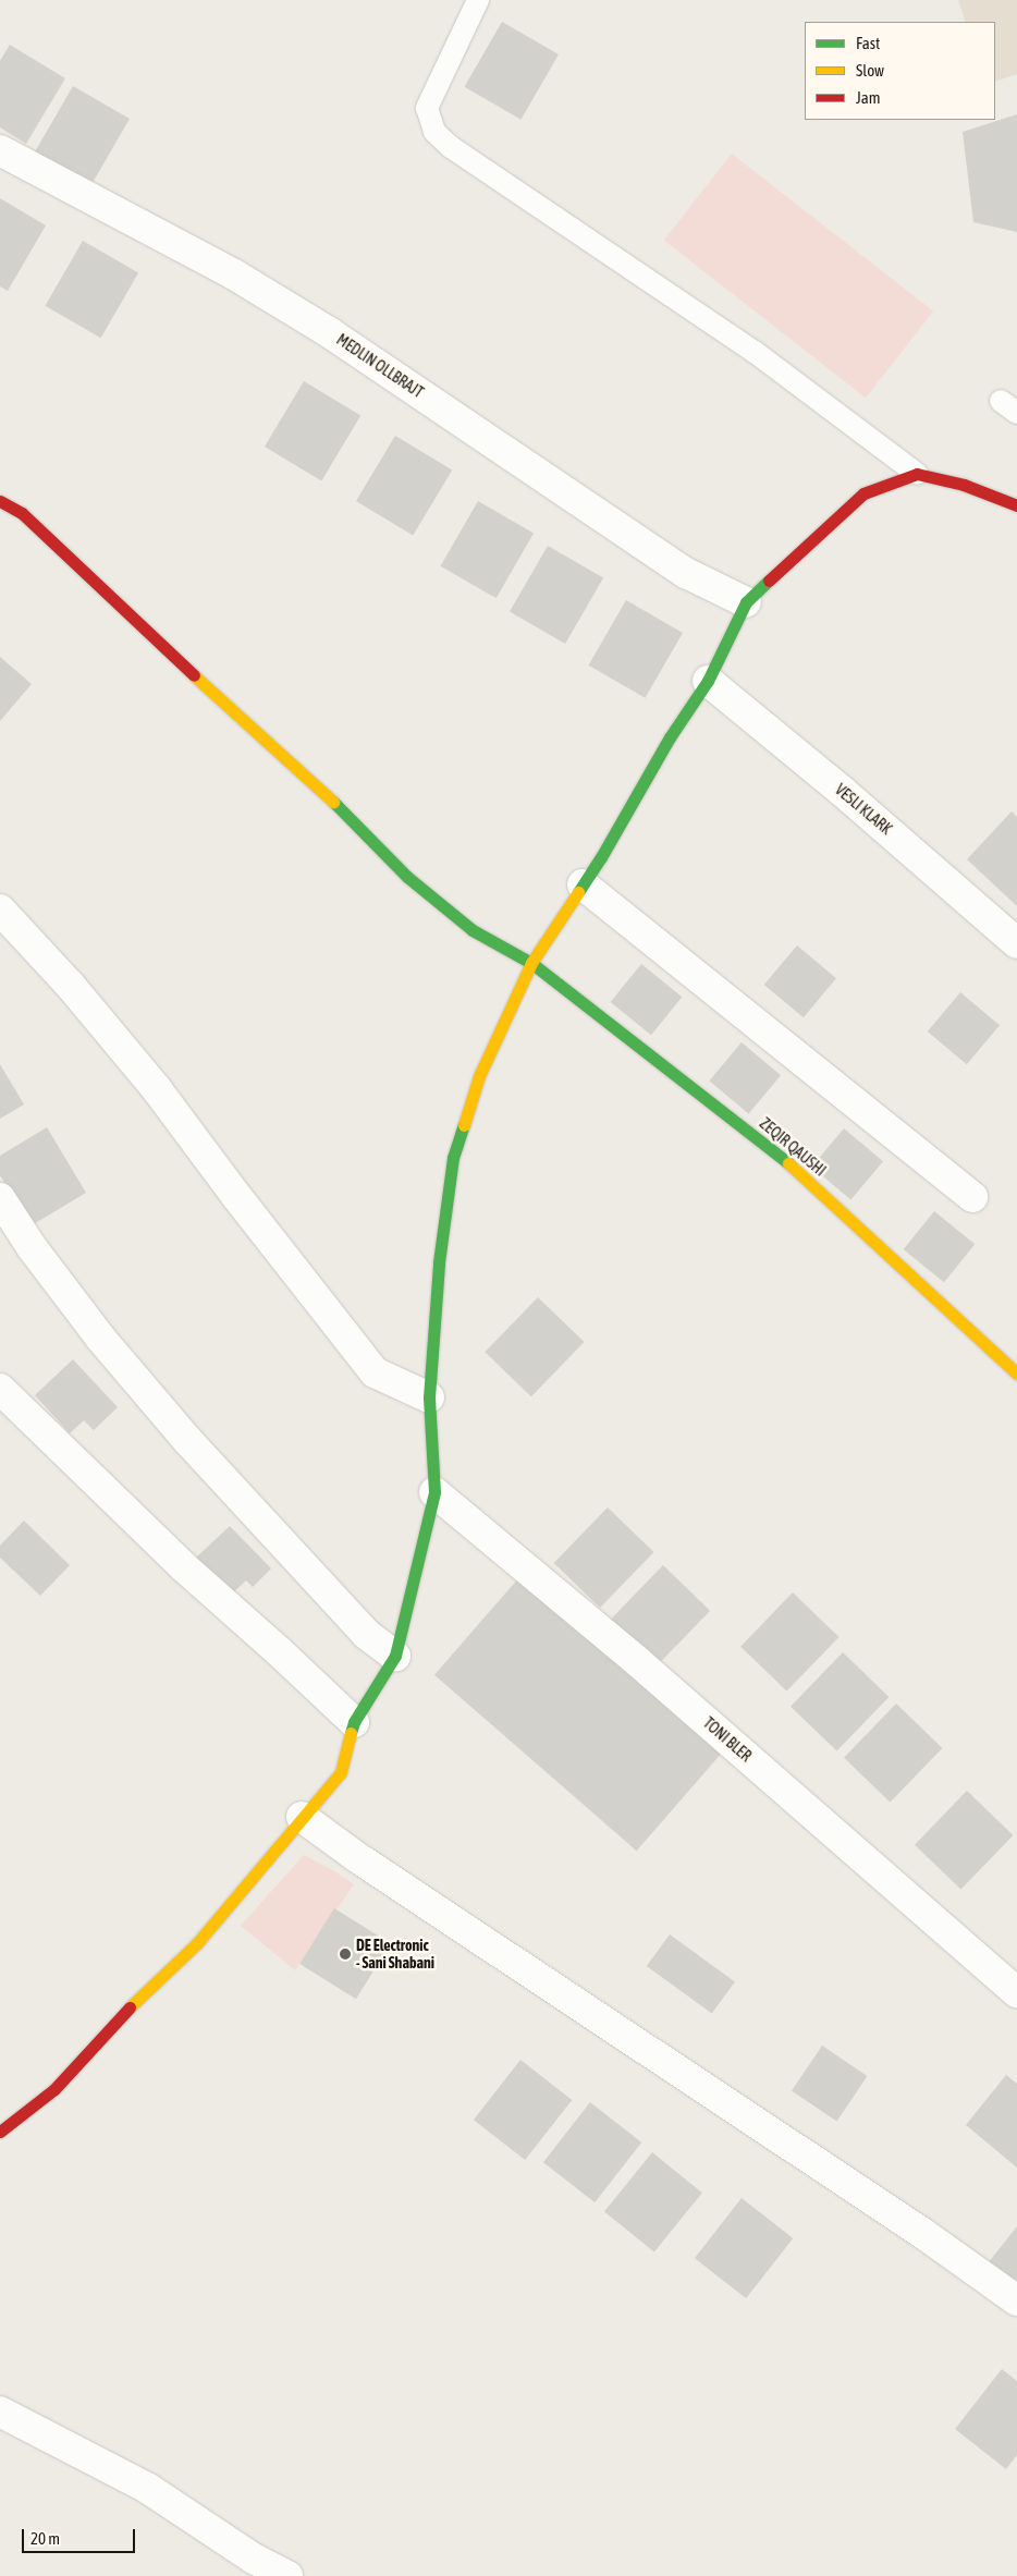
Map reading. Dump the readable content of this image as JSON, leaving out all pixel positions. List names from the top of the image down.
{
  "streets": {
    "street": [
      "MEDLIN OLLBRAJT",
      "VESLI KLARK",
      "ZEQIR QAUSHI",
      "TONI BLER"
    ]
  },
  "places": ["DE Electronic - Sani Shabani"],
  "legend": ["Fast", "Slow", "Jam"],
  "scale_bar": "20 m"
}
